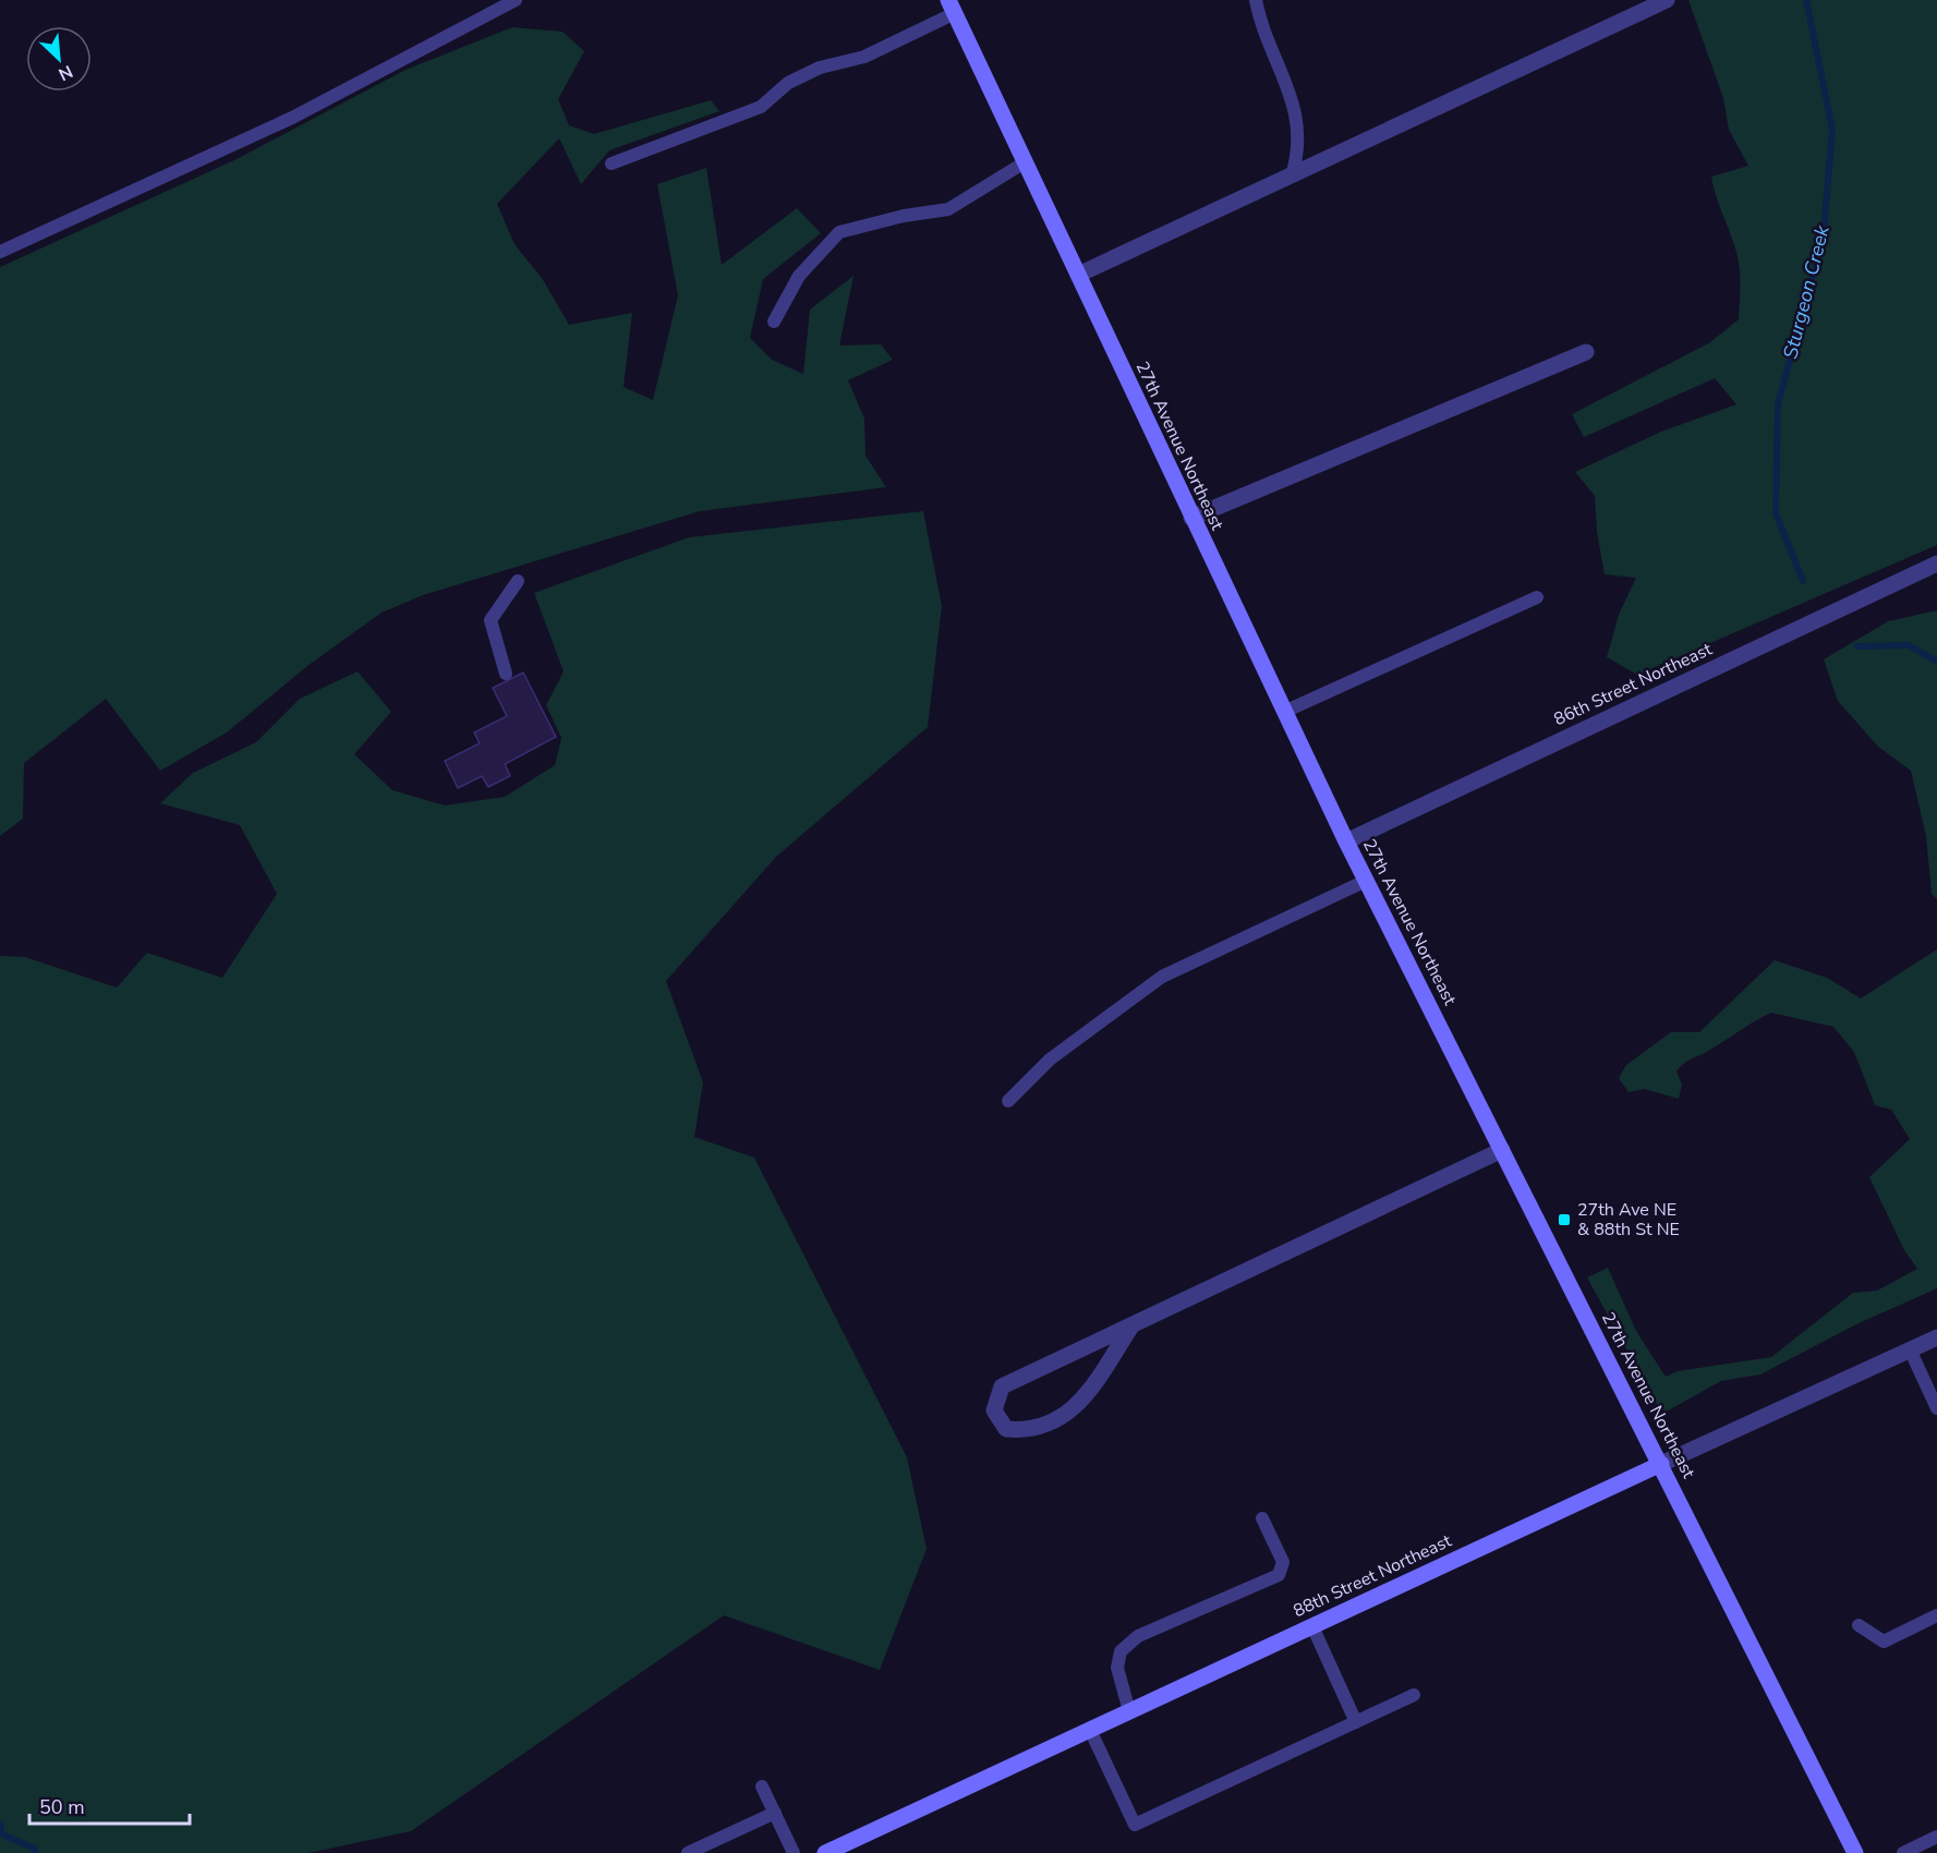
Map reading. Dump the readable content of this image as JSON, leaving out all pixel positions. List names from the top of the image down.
{
  "streets": {
    "street": ["27th Avenue Northeast", "86th Street Northeast", "88th Street Northeast"]
  },
  "crossings": [
    ["27th Avenue Northeast", "86th Street Northeast"],
    ["27th Avenue Northeast", "88th Street Northeast"]
  ],
  "water": ["Sturgeon Creek"],
  "places": {
    "transit": ["27th Ave NE & 88th St NE"]
  },
  "scale_bar": "50 m",
  "north": "bottom right"
}
